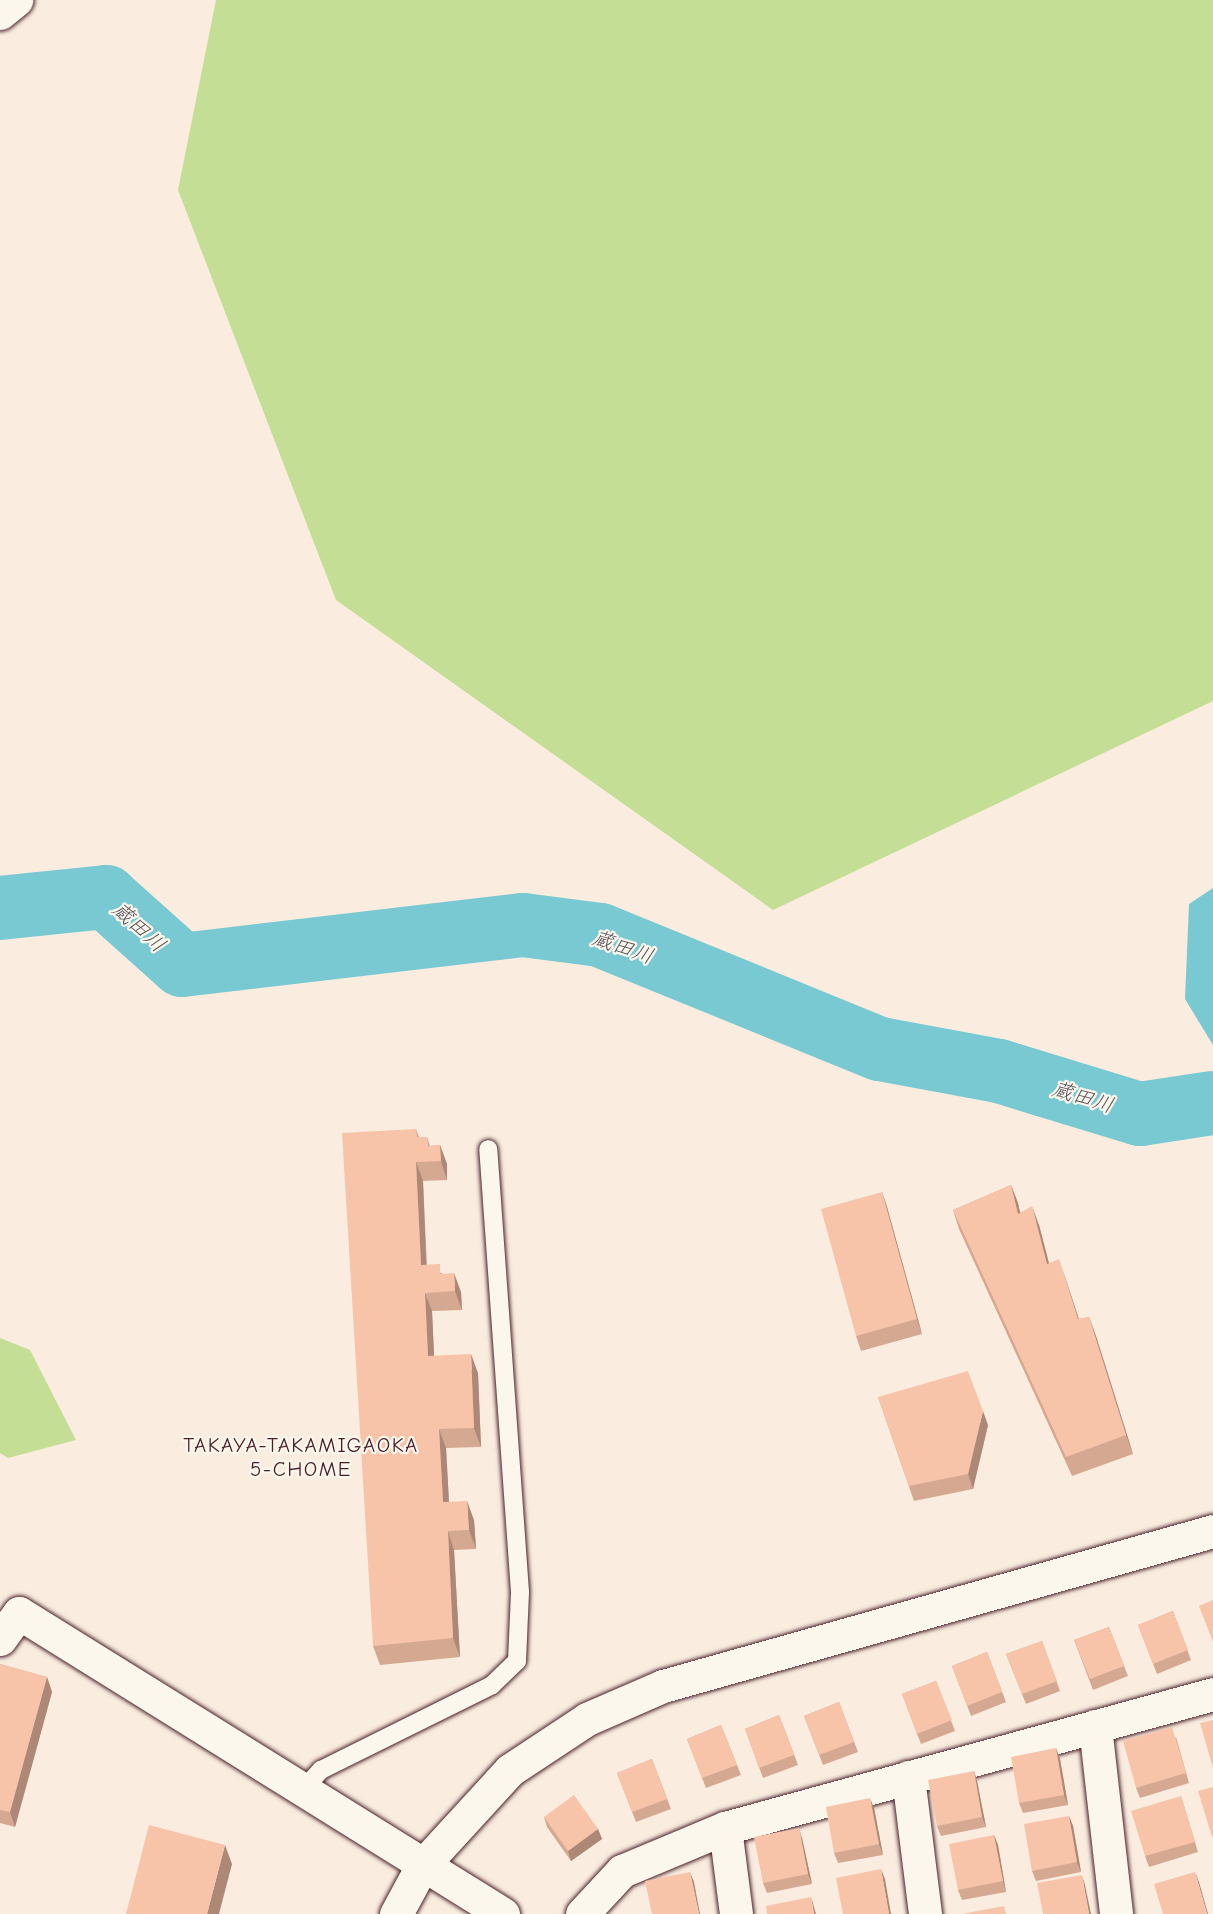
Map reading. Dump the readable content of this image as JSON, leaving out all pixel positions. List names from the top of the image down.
{
  "districts": ["TAKAYA-TAKAMIGAOKA 5-CHOME"],
  "water": ["蔵田川"]
}
